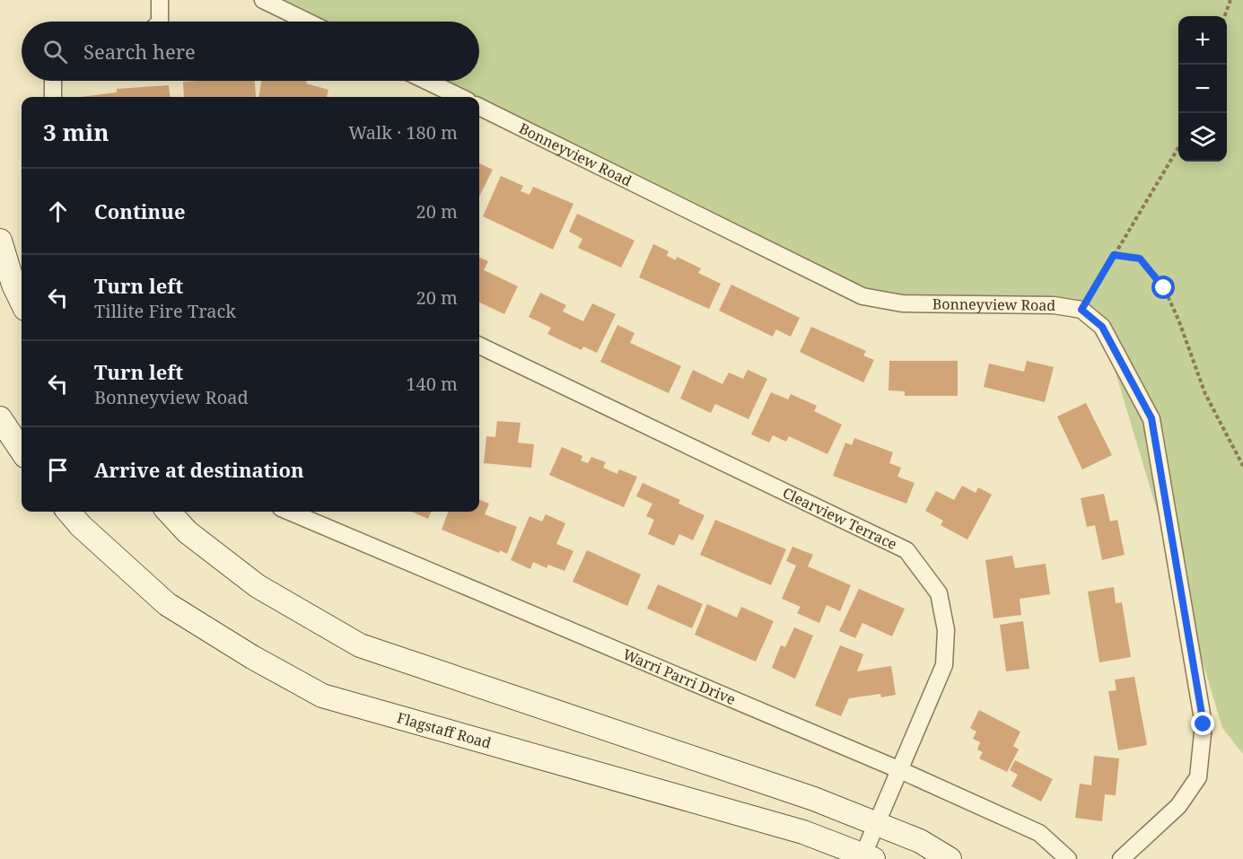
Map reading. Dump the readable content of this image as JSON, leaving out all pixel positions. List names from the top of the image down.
{
  "streets": {
    "main road": ["Flagstaff Road"],
    "street": ["Bonneyview Road", "Clearview Terrace", "Warri Parri Drive"]
  },
  "crossings": [
    ["Clearview Terrace", "Warri Parri Drive"],
    ["Clearview Terrace", "Flagstaff Road"]
  ],
  "page": {
    "map_buttons": ["+", "−"],
    "search": "Search here",
    "heading": ["3 min", "Walk · 180 m"],
    "list": [
      ["Continue", "20 m"],
      ["Turn left", "Tillite Fire Track", "20 m"],
      ["Turn left", "Bonneyview Road", "140 m"],
      "Arrive at destination"
    ]
  }
}
